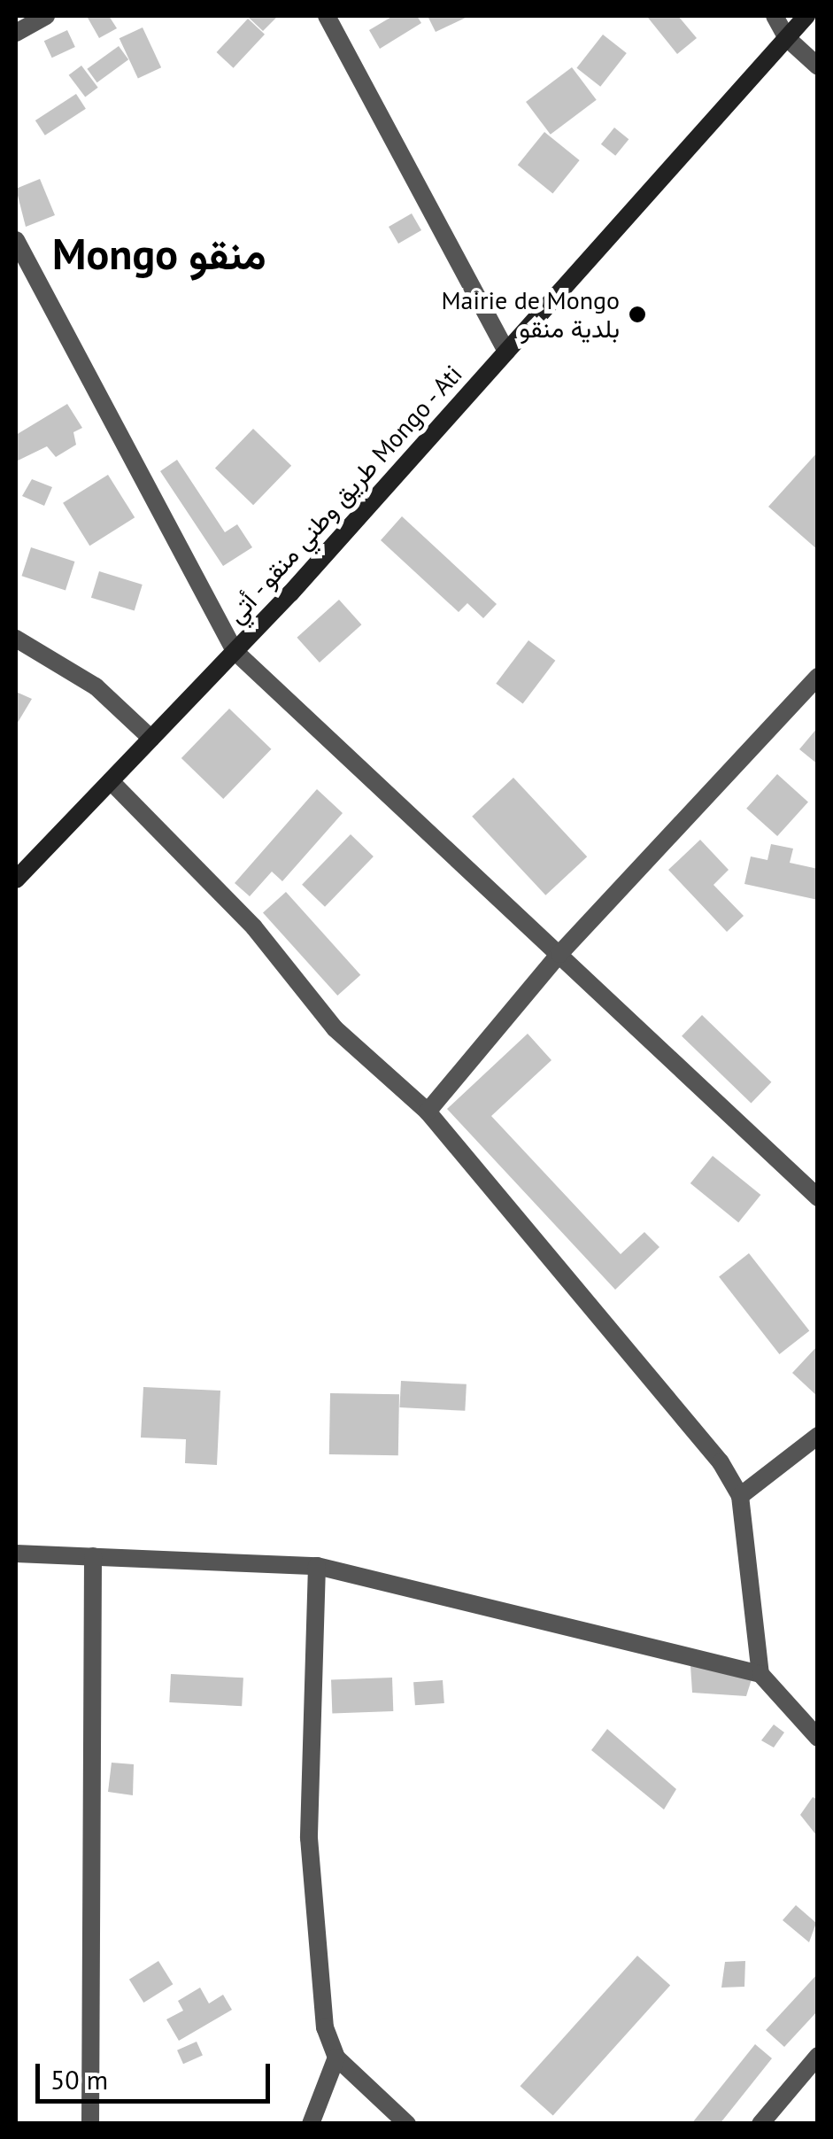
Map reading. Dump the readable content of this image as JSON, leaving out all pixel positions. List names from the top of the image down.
{
  "streets": {
    "main road": ["طريق وطني منقو - أتي Mongo - Ati"]
  },
  "districts": ["Mongo منقو"],
  "places": ["Mairie de Mongo بلدية منقو"],
  "scale_bar": "50 m"
}
